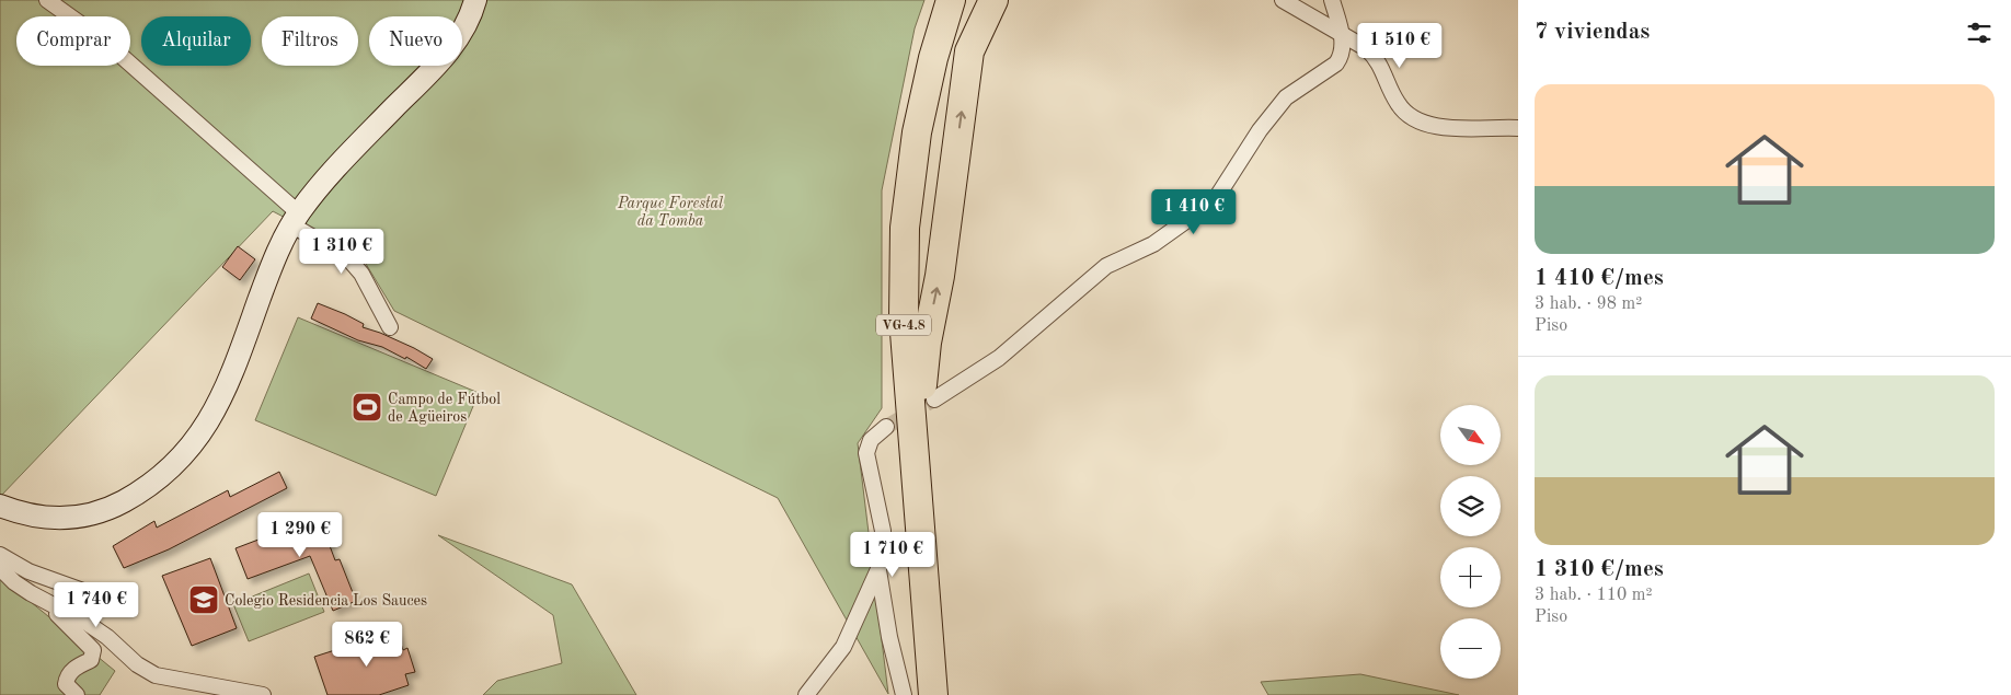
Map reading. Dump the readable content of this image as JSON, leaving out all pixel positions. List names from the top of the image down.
{
  "streets": {
    "highway": ["VG-4.8"]
  },
  "parks": ["Parque Forestal da Tomba"],
  "places": {
    "sports": ["Campo de Fútbol de Agüeiros"],
    "school or university": ["Colegio Residencia Los Sauces"]
  },
  "north": "bottom right",
  "page": {
    "heading": "7 viviendas",
    "chip": [
      "Comprar",
      "Alquilar",
      "Filtros",
      "Nuevo"
    ],
    "price": [
      "1 510 €",
      "1 410 €",
      "1 310 €",
      "1 290 €",
      "1 710 €",
      "1 740 €",
      "862 €"
    ],
    "list": [
      {
        "name": "1 410 €/mes",
        "note": "3 hab. · 98 m² · Piso"
      },
      {
        "name": "1 310 €/mes",
        "note": "3 hab. · 110 m² · Piso"
      }
    ],
    "map_buttons": ["+", "−"]
  }
}
